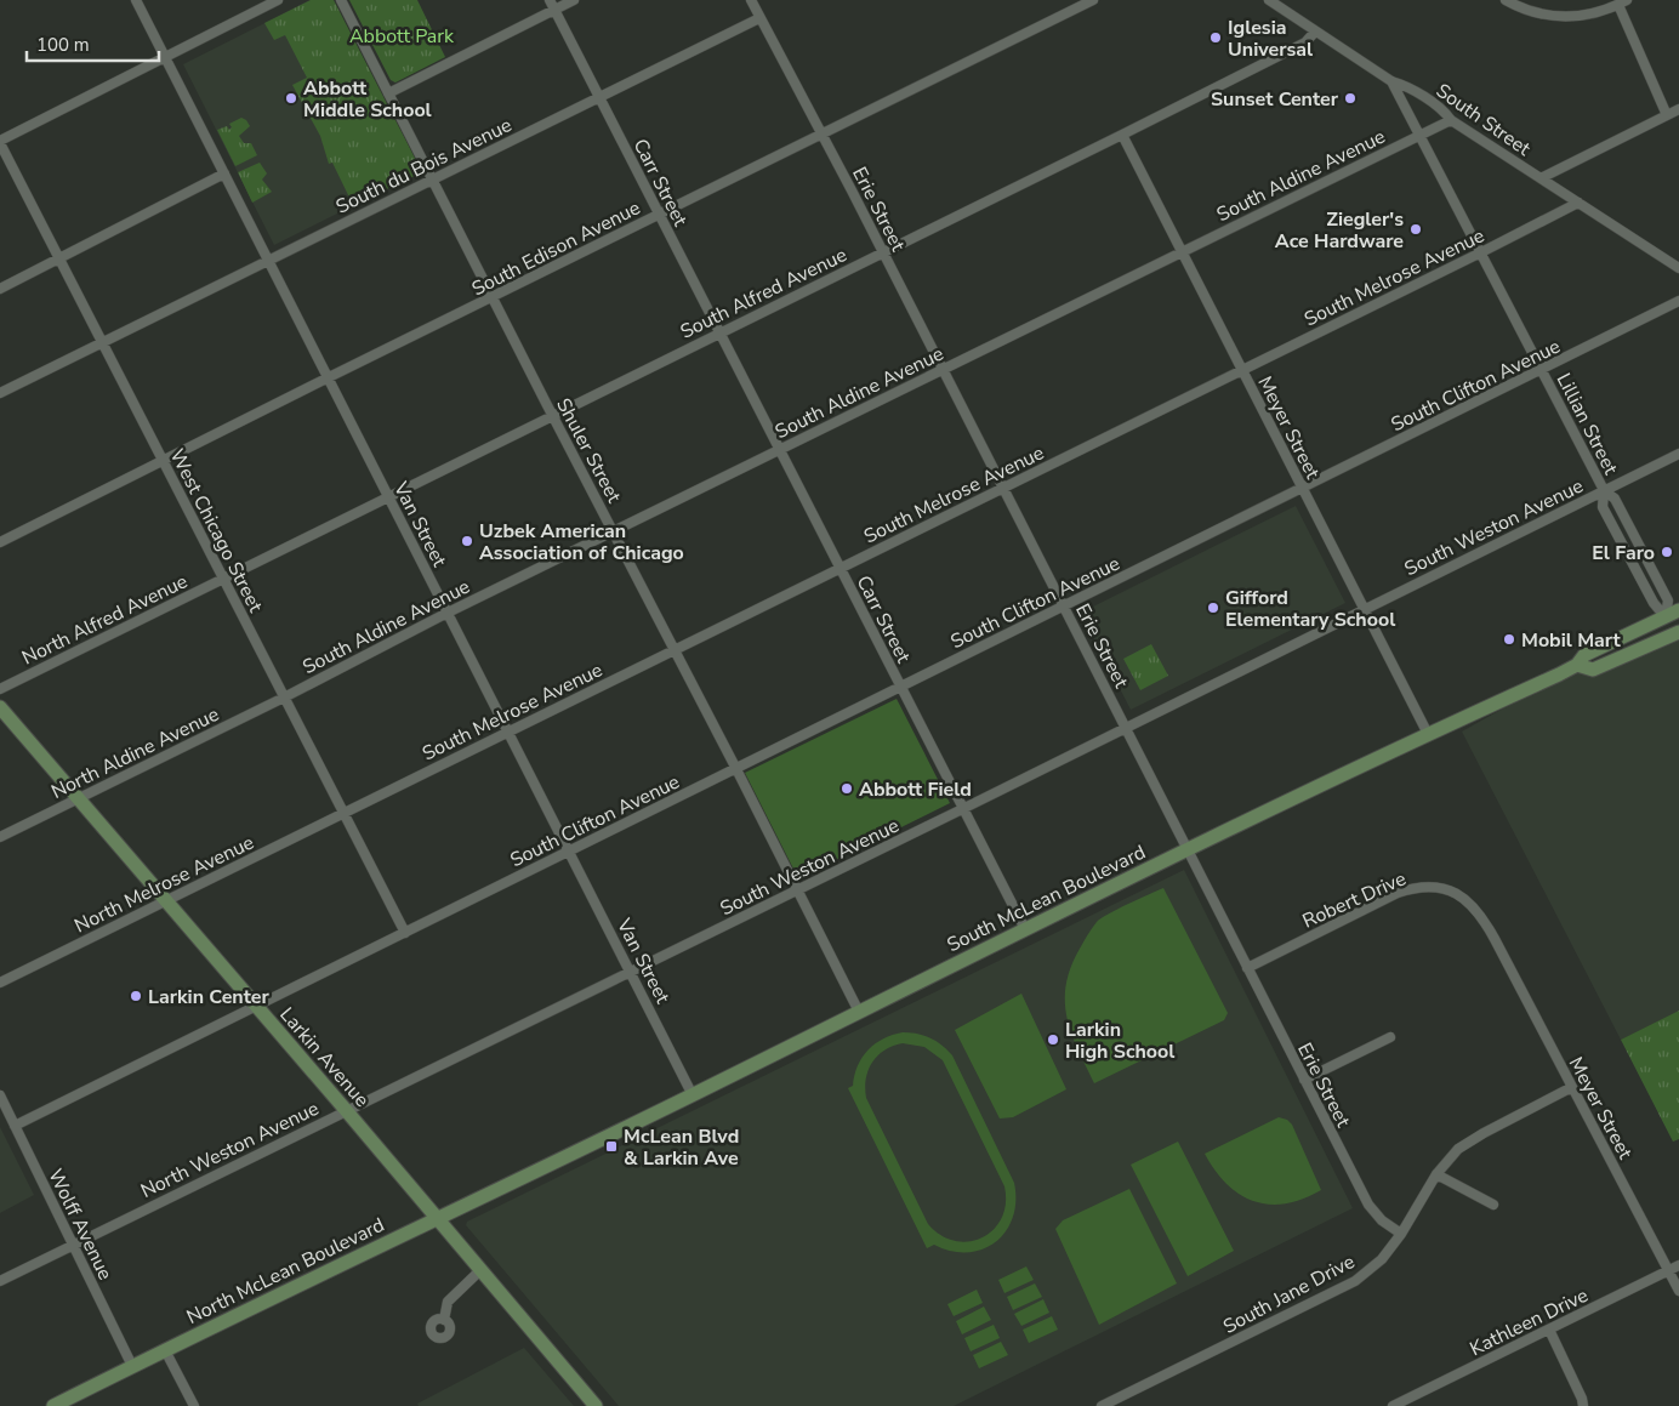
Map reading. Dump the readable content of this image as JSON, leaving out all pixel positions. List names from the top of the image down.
{
  "streets": {
    "main road": ["South McLean Boulevard", "Larkin Avenue", "North McLean Boulevard"],
    "street": [
      "South Street",
      "South du Bois Avenue",
      "South Aldine Avenue",
      "Carr Street",
      "Erie Street",
      "South Edison Avenue",
      "South Melrose Avenue",
      "South Alfred Avenue",
      "South Clifton Avenue",
      "Lillian Street",
      "Meyer Street",
      "Shuler Street",
      "Van Street",
      "South Weston Avenue",
      "West Chicago Street",
      "North Alfred Avenue",
      "North Aldine Avenue",
      "North Melrose Avenue",
      "Robert Drive",
      "North Weston Avenue",
      "Wolff Avenue",
      "South Jane Drive",
      "Kathleen Drive"
    ]
  },
  "crossings": [
    ["South Street", "South Aldine Avenue"],
    ["South Street", "South Melrose Avenue"],
    ["South Street", "South Alfred Avenue"],
    ["South Street", "Lillian Street"],
    ["South du Bois Avenue", "Carr Street"],
    ["South du Bois Avenue", "Erie Street"],
    ["South du Bois Avenue", "Shuler Street"],
    ["South du Bois Avenue", "Van Street"],
    ["South du Bois Avenue", "West Chicago Street"],
    ["South Aldine Avenue", "Carr Street"],
    ["South Aldine Avenue", "Erie Street"],
    ["South Aldine Avenue", "Lillian Street"],
    ["South Aldine Avenue", "Meyer Street"],
    ["South Aldine Avenue", "Shuler Street"],
    ["South Aldine Avenue", "Van Street"],
    ["South Aldine Avenue", "West Chicago Street"],
    ["South Aldine Avenue", "North Aldine Avenue"],
    ["Carr Street", "South Edison Avenue"],
    ["Carr Street", "South Melrose Avenue"],
    ["Carr Street", "South Alfred Avenue"],
    ["Carr Street", "South Clifton Avenue"],
    ["Carr Street", "South Weston Avenue"],
    ["Carr Street", "South McLean Boulevard"],
    ["Erie Street", "South Edison Avenue"],
    ["Erie Street", "South Melrose Avenue"],
    ["Erie Street", "South Alfred Avenue"],
    ["Erie Street", "South Clifton Avenue"],
    ["Erie Street", "South Weston Avenue"],
    ["Erie Street", "South McLean Boulevard"],
    ["Erie Street", "Robert Drive"],
    ["Erie Street", "South Jane Drive"],
    ["South Edison Avenue", "Shuler Street"],
    ["South Edison Avenue", "Van Street"],
    ["South Edison Avenue", "West Chicago Street"],
    ["South Melrose Avenue", "Lillian Street"],
    ["South Melrose Avenue", "Meyer Street"],
    ["South Melrose Avenue", "Shuler Street"],
    ["South Melrose Avenue", "Van Street"],
    ["South Melrose Avenue", "West Chicago Street"],
    ["South Melrose Avenue", "North Melrose Avenue"],
    ["South Alfred Avenue", "Meyer Street"],
    ["South Alfred Avenue", "Shuler Street"],
    ["South Alfred Avenue", "Van Street"],
    ["South Alfred Avenue", "West Chicago Street"],
    ["South Alfred Avenue", "North Alfred Avenue"],
    ["South Clifton Avenue", "Lillian Street"],
    ["South Clifton Avenue", "Meyer Street"],
    ["South Clifton Avenue", "Shuler Street"],
    ["South Clifton Avenue", "Van Street"],
    ["South Clifton Avenue", "West Chicago Street"],
    ["South Clifton Avenue", "Larkin Avenue"],
    ["South Clifton Avenue", "Wolff Avenue"],
    ["Lillian Street", "South Weston Avenue"],
    ["Lillian Street", "South McLean Boulevard"],
    ["Meyer Street", "South Weston Avenue"],
    ["Meyer Street", "South McLean Boulevard"],
    ["Meyer Street", "Robert Drive"],
    ["Meyer Street", "South Jane Drive"],
    ["Meyer Street", "Kathleen Drive"],
    ["Shuler Street", "South Weston Avenue"],
    ["Shuler Street", "South McLean Boulevard"],
    ["Van Street", "South Weston Avenue"],
    ["Van Street", "South McLean Boulevard"],
    ["South Weston Avenue", "North Weston Avenue"],
    ["West Chicago Street", "North Alfred Avenue"],
    ["West Chicago Street", "North Aldine Avenue"],
    ["West Chicago Street", "North Melrose Avenue"],
    ["North Aldine Avenue", "Larkin Avenue"],
    ["North Melrose Avenue", "Larkin Avenue"],
    ["South McLean Boulevard", "North McLean Boulevard"],
    ["Larkin Avenue", "North Weston Avenue"],
    ["Larkin Avenue", "North McLean Boulevard"],
    ["North Weston Avenue", "Wolff Avenue"],
    ["Wolff Avenue", "North McLean Boulevard"]
  ],
  "parks": ["Abbott Park"],
  "places": {
    "other": [
      "Iglesia Universal",
      "Abbott Middle School",
      "Sunset Center",
      "Ziegler's Ace Hardware",
      "Uzbek American Association of Chicago",
      "El Faro",
      "Gifford Elementary School",
      "Mobil Mart",
      "Abbott Field",
      "Larkin Center",
      "Larkin High School"
    ],
    "transit": ["McLean Blvd & Larkin Ave"]
  },
  "scale_bar": "100 m"
}
